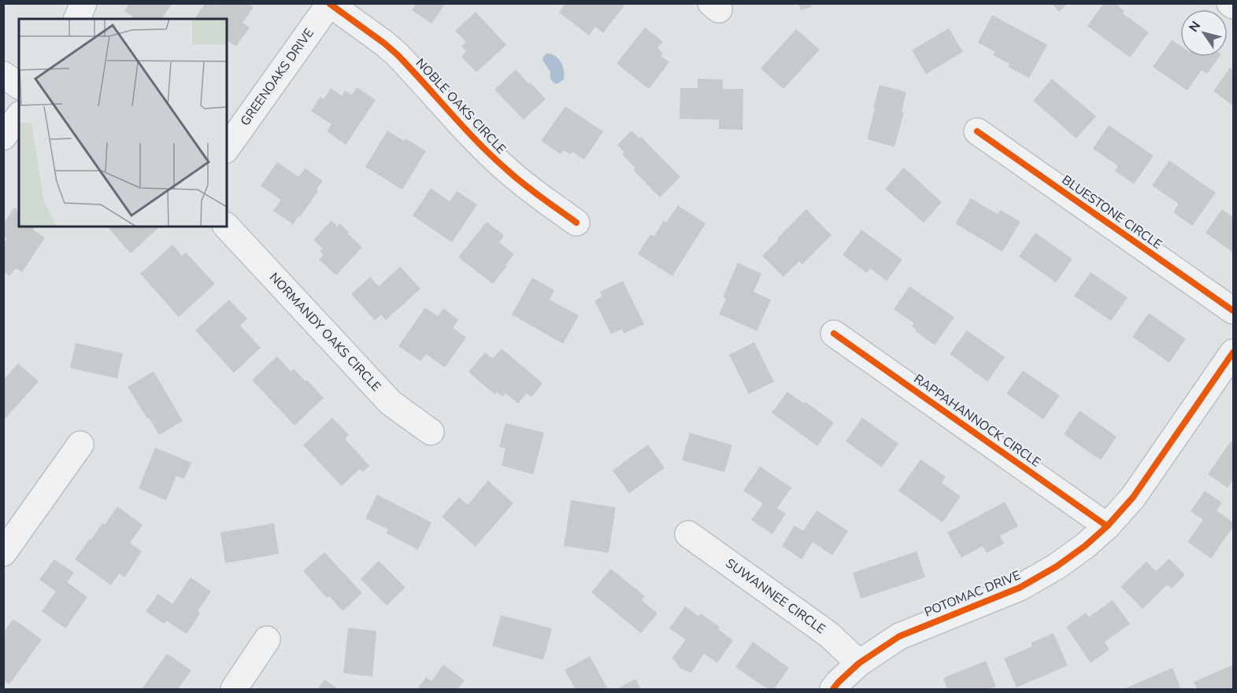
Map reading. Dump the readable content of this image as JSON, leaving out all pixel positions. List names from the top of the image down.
{
  "streets": {
    "street": [
      "GREENOAKS DRIVE",
      "NOBLE OAKS CIRCLE",
      "BLUESTONE CIRCLE",
      "NORMANDY OAKS CIRCLE",
      "RAPPAHANNOCK CIRCLE",
      "POTOMAC DRIVE",
      "SUWANNEE CIRCLE"
    ]
  },
  "crossings": [
    ["GREENOAKS DRIVE", "NOBLE OAKS CIRCLE"],
    ["RAPPAHANNOCK CIRCLE", "POTOMAC DRIVE"],
    ["POTOMAC DRIVE", "SUWANNEE CIRCLE"]
  ],
  "north": "top left"
}
